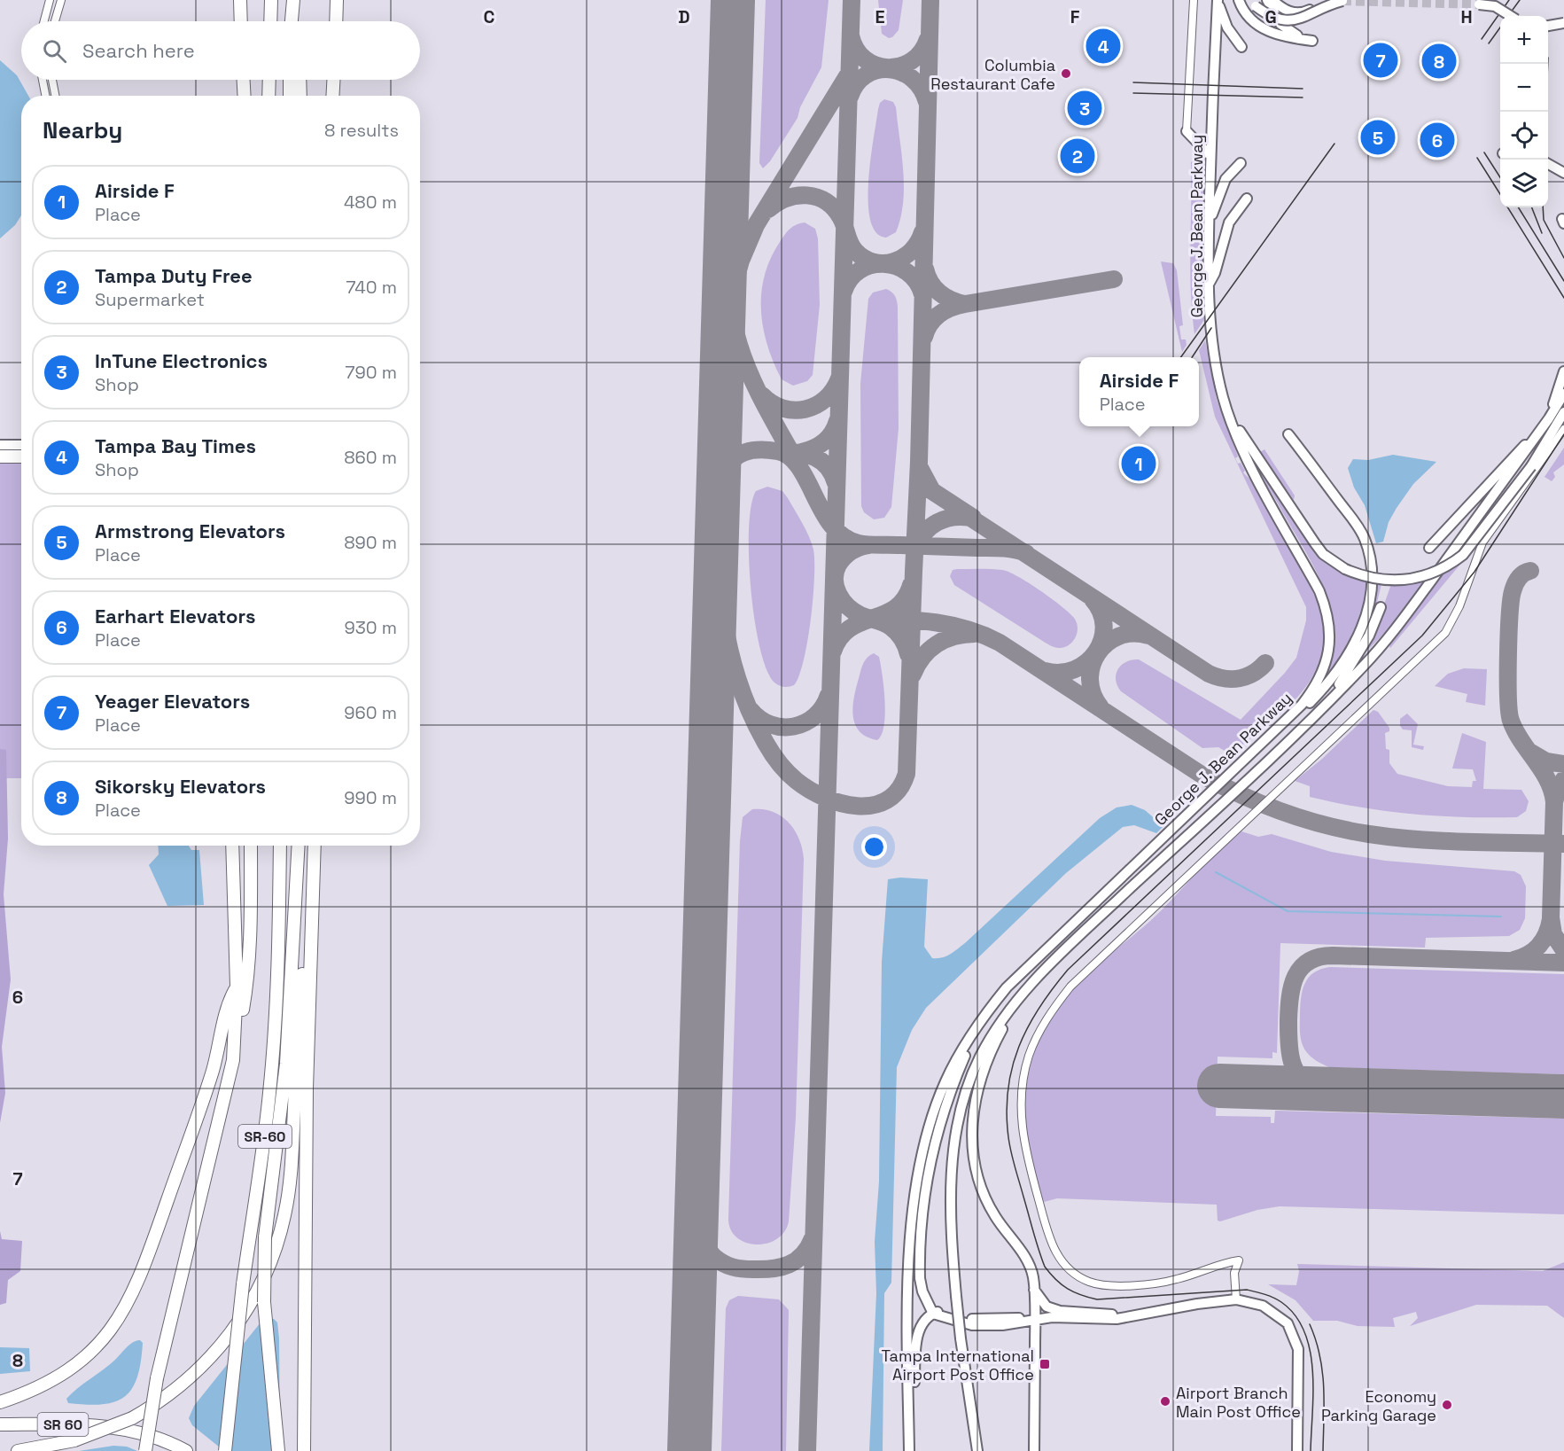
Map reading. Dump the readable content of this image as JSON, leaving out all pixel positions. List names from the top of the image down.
{
  "streets": {
    "highway": ["SR-60", "SR 60"],
    "street": ["George J. Bean Parkway"]
  },
  "places": {
    "other": ["Columbia Restaurant Cafe", "Airport Branch Main Post Office", "Economy Parking Garage"],
    "transit": ["Tampa International Airport Post Office"]
  },
  "page": {
    "map_buttons": ["+", "−"],
    "search": "Search here",
    "pins": [
      "4",
      "7",
      "8",
      "3",
      "5",
      "6",
      "2",
      "1"
    ],
    "heading": ["Nearby", "8 results"],
    "list": [
      {
        "mark": "1",
        "name": "Airside F",
        "note": "Place",
        "value": "480 m"
      },
      {
        "mark": "2",
        "name": "Tampa Duty Free",
        "note": "Supermarket",
        "value": "740 m"
      },
      {
        "mark": "3",
        "name": "InTune Electronics",
        "note": "Shop",
        "value": "790 m"
      },
      {
        "mark": "4",
        "name": "Tampa Bay Times",
        "note": "Shop",
        "value": "860 m"
      },
      {
        "mark": "5",
        "name": "Armstrong Elevators",
        "note": "Place",
        "value": "890 m"
      },
      {
        "mark": "6",
        "name": "Earhart Elevators",
        "note": "Place",
        "value": "930 m"
      },
      {
        "mark": "7",
        "name": "Yeager Elevators",
        "note": "Place",
        "value": "960 m"
      },
      {
        "mark": "8",
        "name": "Sikorsky Elevators",
        "note": "Place",
        "value": "990 m"
      }
    ],
    "popup": ["Airside F", "Place"]
  },
  "grid": {
    "columns": [
      "C",
      "D",
      "E",
      "F",
      "G",
      "H"
    ],
    "rows": ["6", "7", "8"]
  }
}
